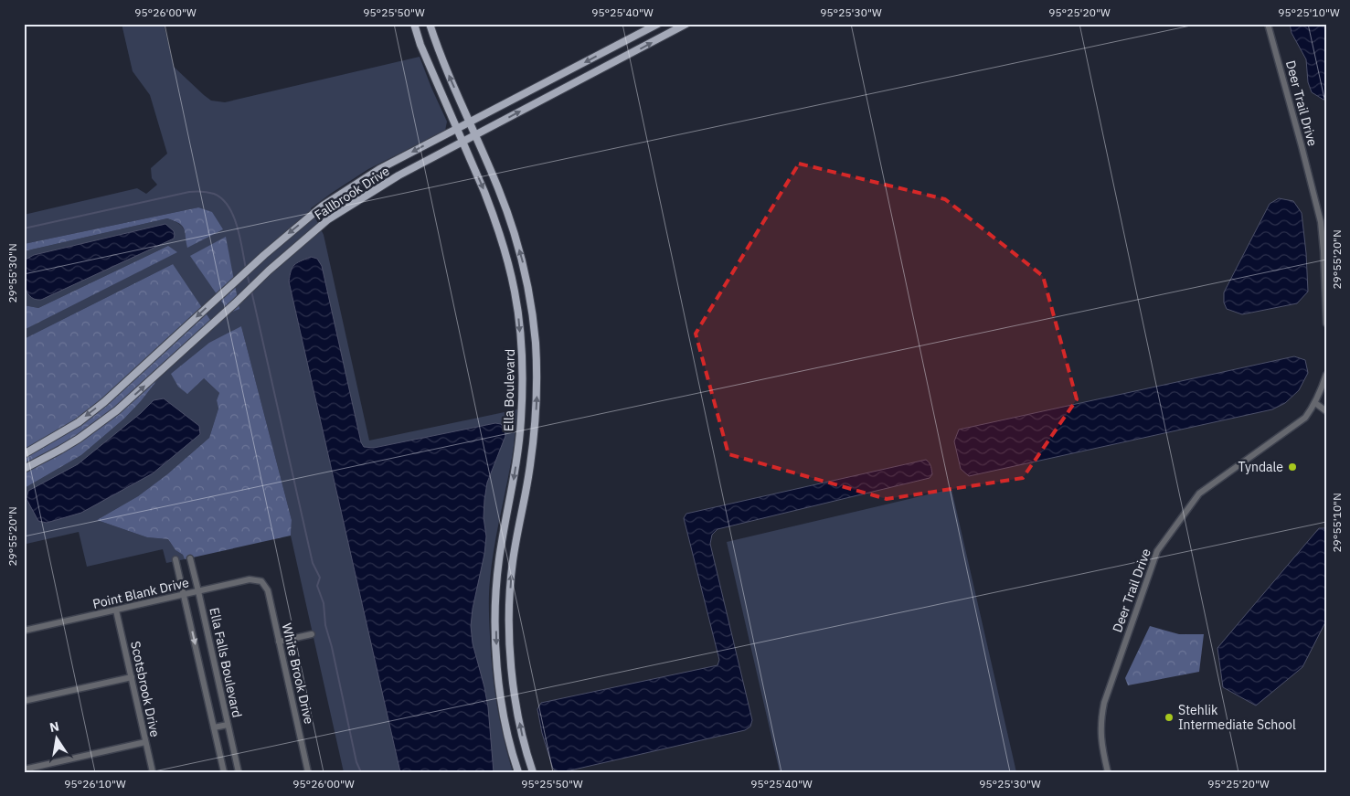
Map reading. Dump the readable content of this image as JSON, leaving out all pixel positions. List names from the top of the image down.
{
  "streets": {
    "main road": ["Fallbrook Drive", "Ella Boulevard"],
    "street": [
      "Deer Trail Drive",
      "Point Blank Drive",
      "Ella Falls Boulevard",
      "White Brook Drive",
      "Scotsbrook Drive"
    ]
  },
  "crossings": [
    ["Fallbrook Drive", "Ella Boulevard"],
    ["Point Blank Drive", "Ella Falls Boulevard"],
    ["Point Blank Drive", "White Brook Drive"],
    ["Point Blank Drive", "Scotsbrook Drive"]
  ],
  "places": ["Tyndale", "Stehlik Intermediate School"],
  "north": "top",
  "coordinates": [
    "95°26'00\"W",
    "95°25'50\"W",
    "95°25'40\"W",
    "95°25'30\"W",
    "95°25'20\"W",
    "95°25'10\"W",
    "29°55'20\"N",
    "29°55'30\"N",
    "29°55'10\"N",
    "95°26'10\"W"
  ]
}
